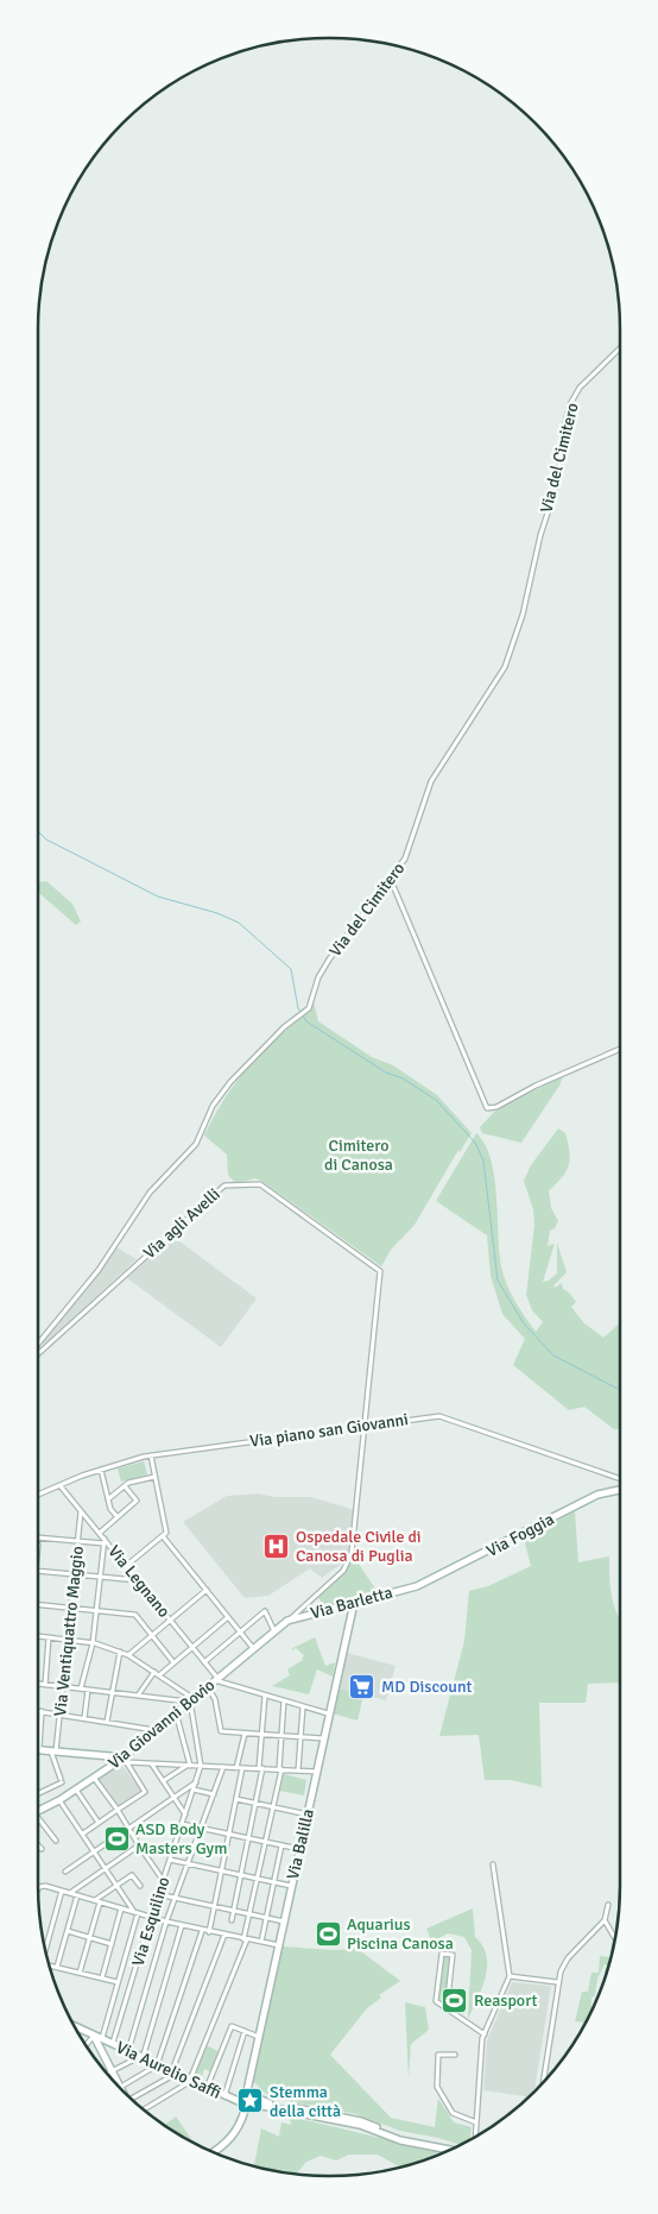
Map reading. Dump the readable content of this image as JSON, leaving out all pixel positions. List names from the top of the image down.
{
  "streets": {
    "street": [
      "Via del Cimitero",
      "Via agli Avelli",
      "Via piano san Giovanni",
      "Via Foggia",
      "Via Legnano",
      "Via Barletta",
      "Via Ventiquattro Maggio",
      "Via Giovanni Bovio",
      "Via Balilla",
      "Via Esquilino",
      "Via Aurelio Saffi"
    ]
  },
  "crossings": [
    ["Via agli Avelli", "Via piano san Giovanni"],
    ["Via piano san Giovanni", "Via Legnano"],
    ["Via Foggia", "Via Barletta"],
    ["Via Legnano", "Via Ventiquattro Maggio"],
    ["Via Legnano", "Via Giovanni Bovio"],
    ["Via Barletta", "Via Giovanni Bovio"],
    ["Via Barletta", "Via Balilla"],
    ["Via Balilla", "Via Aurelio Saffi"],
    ["Via Esquilino", "Via Aurelio Saffi"]
  ],
  "parks": ["Cimitero di Canosa"],
  "places": {
    "hospital": ["Ospedale Civile di Canosa di Puglia"],
    "supermarket": ["MD Discount"],
    "sports": ["ASD Body Masters Gym", "Aquarius Piscina Canosa", "Reasport"],
    "place": ["Stemma della città"]
  }
}
